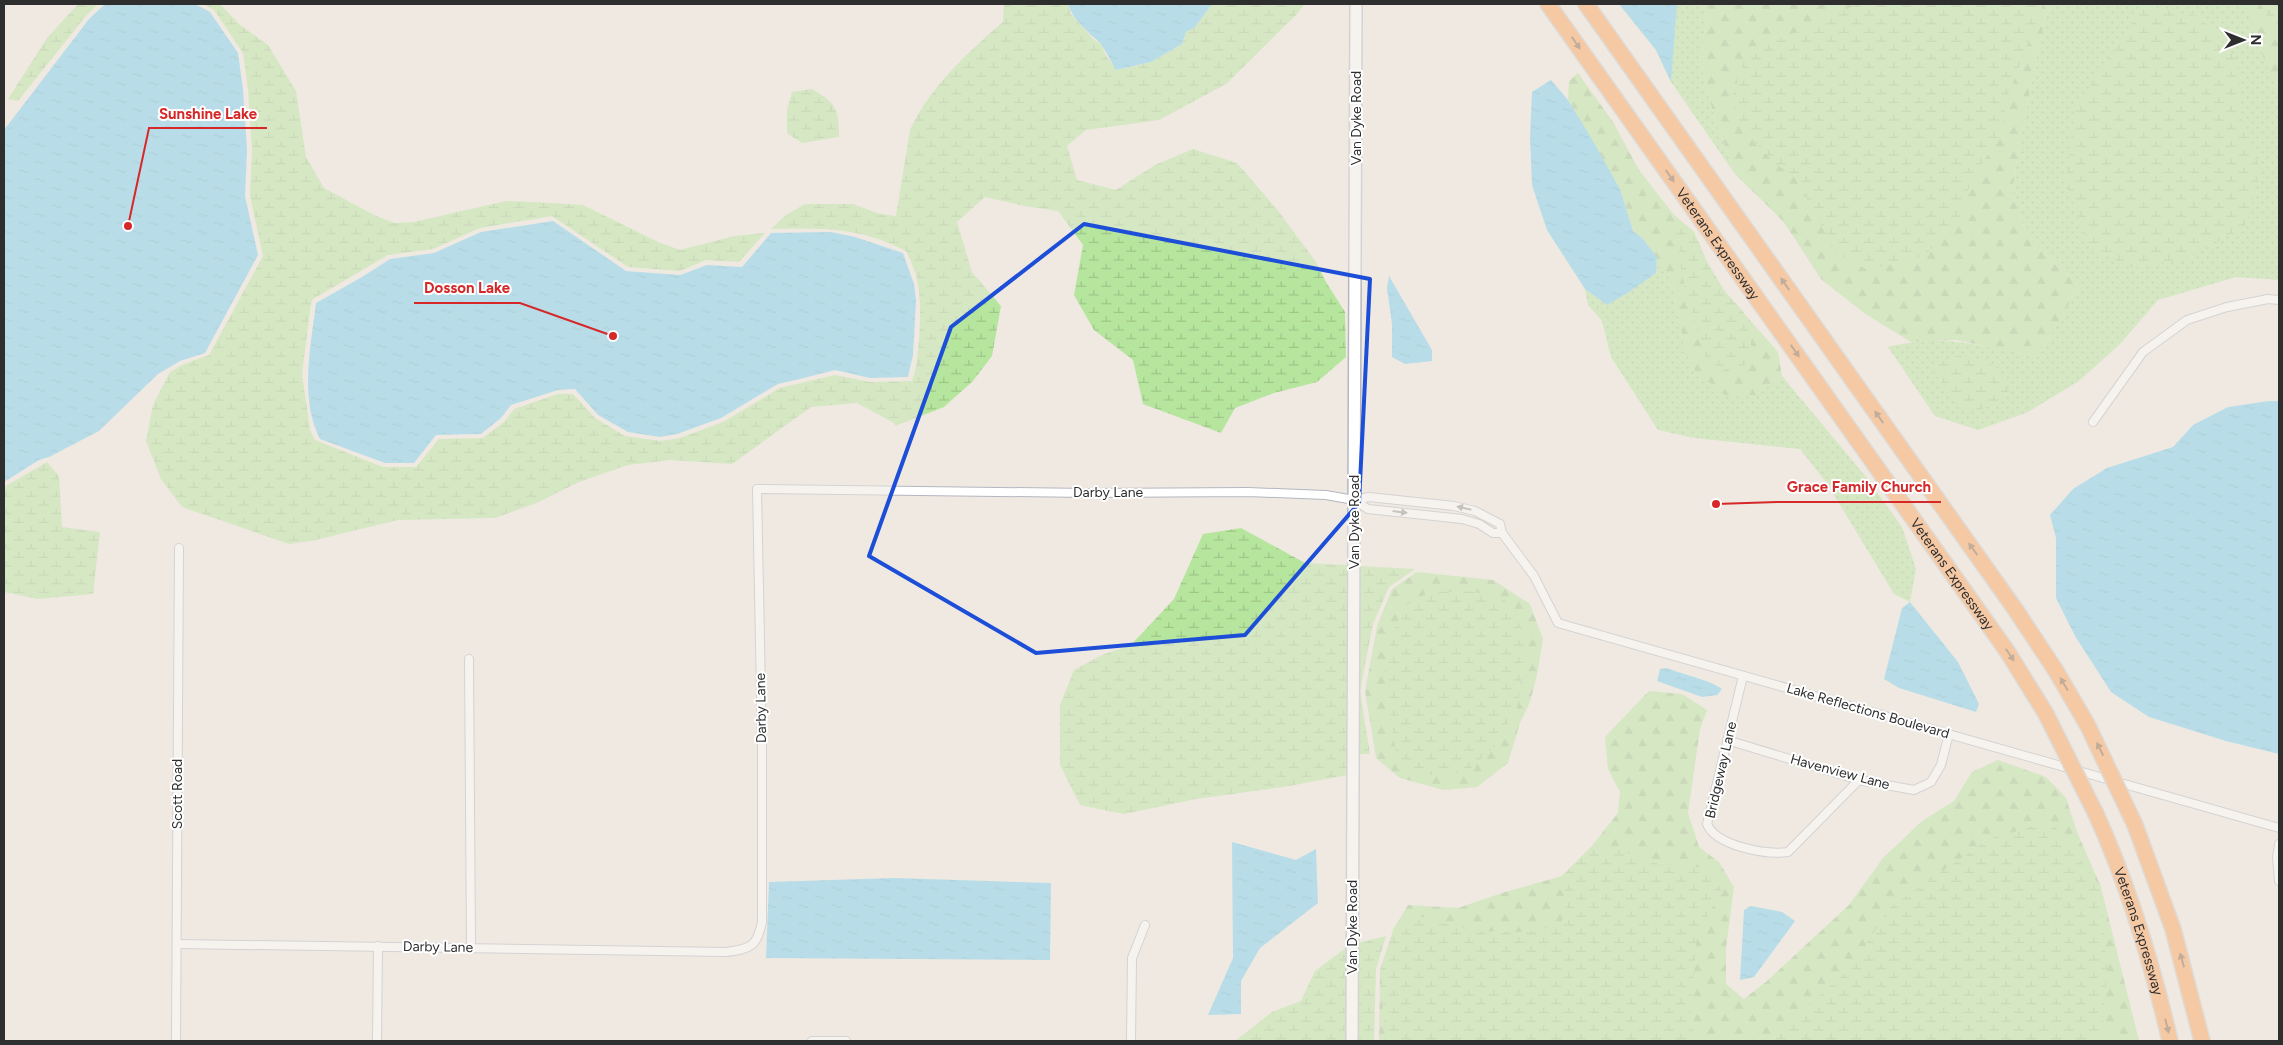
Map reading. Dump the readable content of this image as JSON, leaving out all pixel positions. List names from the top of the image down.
{
  "streets": {
    "highway": ["Veterans Expressway"],
    "main road": ["Van Dyke Road"],
    "street": [
      "Darby Lane",
      "Lake Reflections Boulevard",
      "Bridgeway Lane",
      "Havenview Lane",
      "Scott Road"
    ]
  },
  "crossings": [
    ["Van Dyke Road", "Darby Lane"],
    ["Van Dyke Road", "Lake Reflections Boulevard"],
    ["Darby Lane", "Lake Reflections Boulevard"],
    ["Darby Lane", "Scott Road"],
    ["Lake Reflections Boulevard", "Bridgeway Lane"],
    ["Lake Reflections Boulevard", "Havenview Lane"],
    ["Bridgeway Lane", "Havenview Lane"]
  ],
  "places": ["Sunshine Lake", "Dosson Lake", "Grace Family Church"],
  "north": "right"
}
